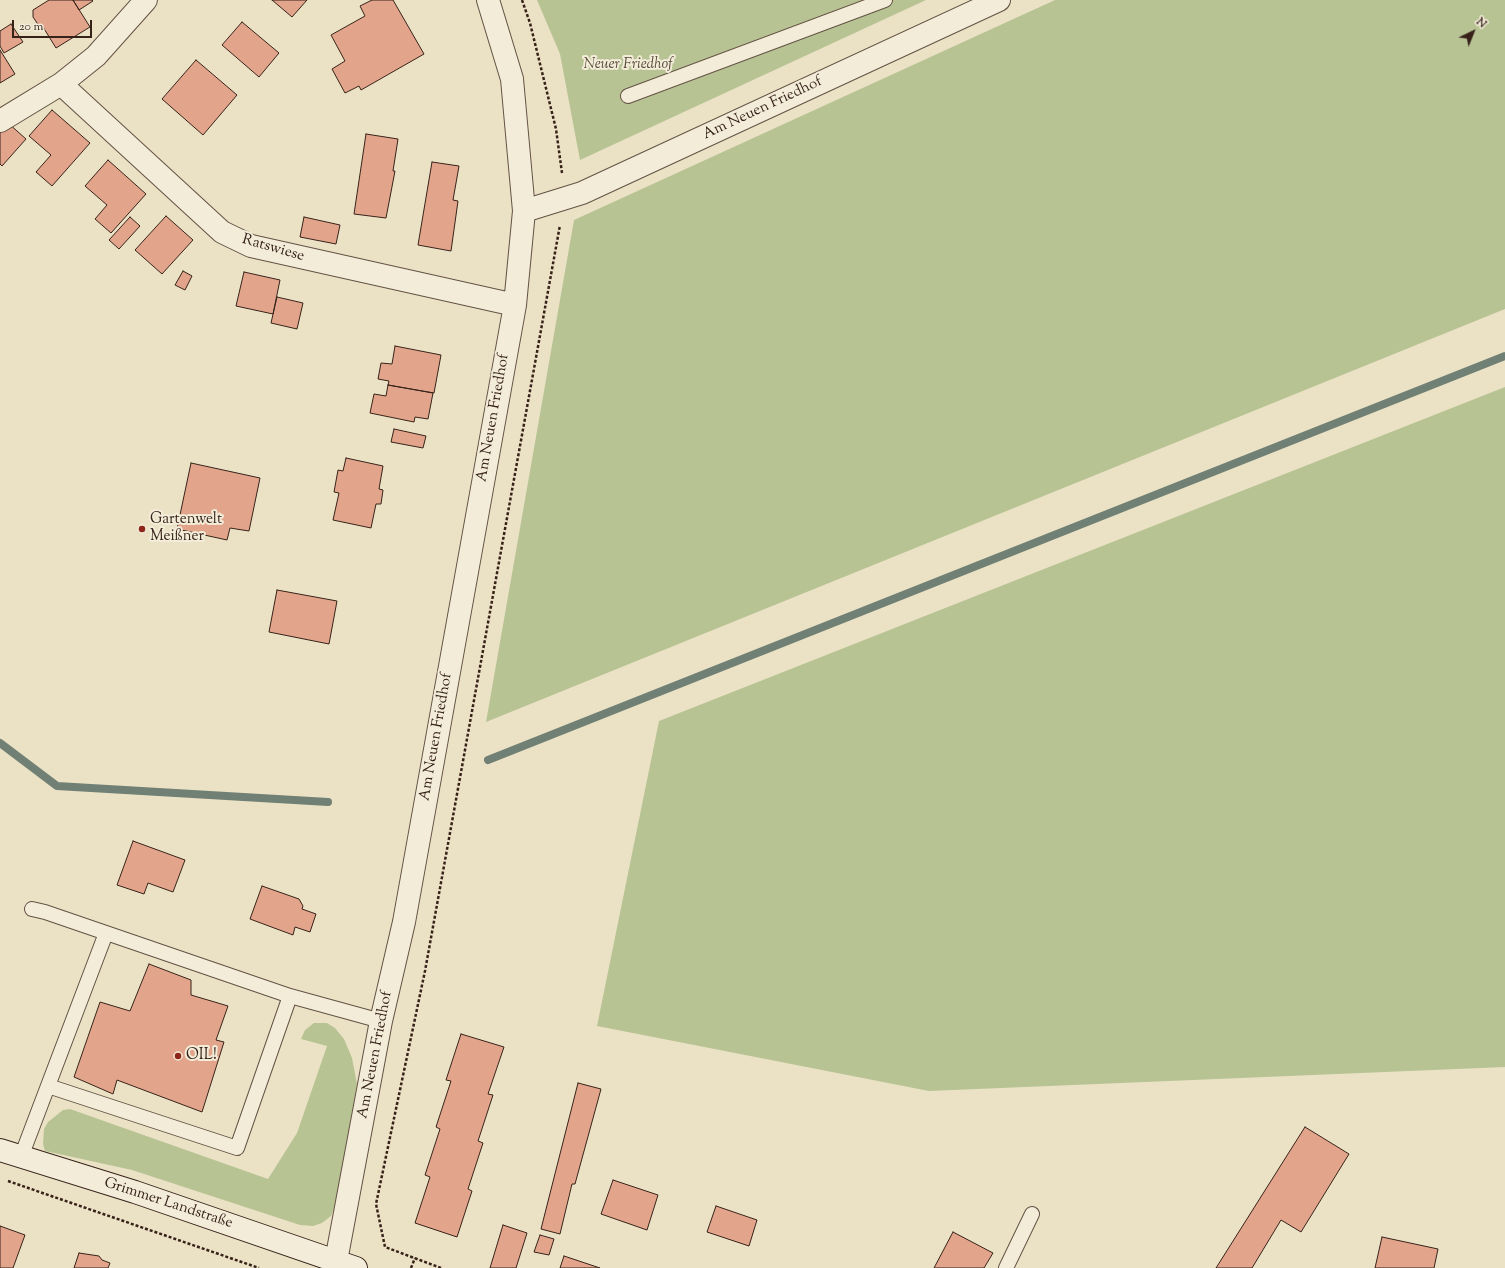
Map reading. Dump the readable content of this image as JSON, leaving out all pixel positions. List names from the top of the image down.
{
  "streets": {
    "street": ["Am Neuen Friedhof", "Ratswiese", "Grimmer Landstraße"]
  },
  "crossings": [
    ["Am Neuen Friedhof", "Ratswiese"],
    ["Am Neuen Friedhof", "Grimmer Landstraße"]
  ],
  "parks": ["Neuer Friedhof"],
  "places": ["Gartenwelt Meißner", "OIL!"],
  "scale_bar": "20 m",
  "north": "top right"
}
